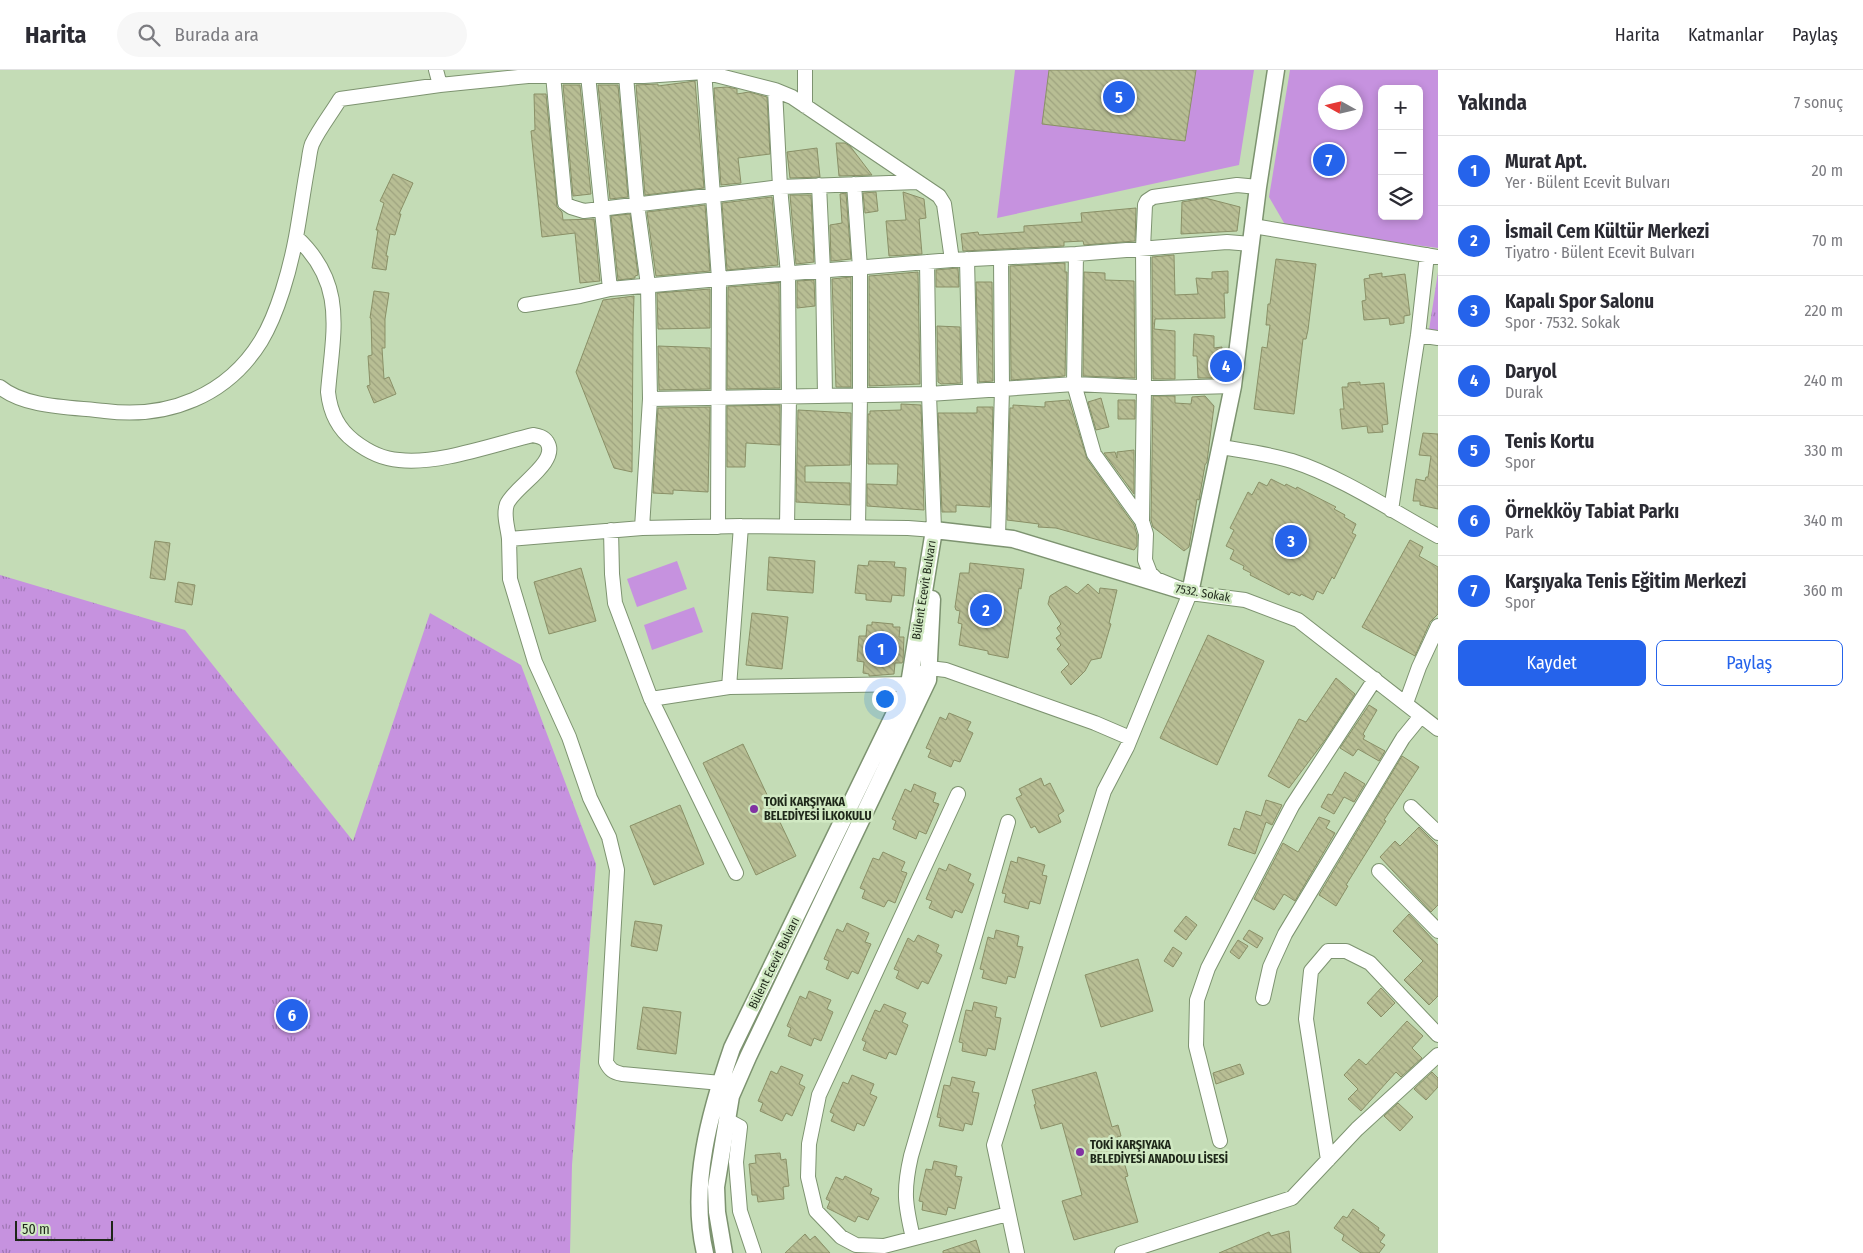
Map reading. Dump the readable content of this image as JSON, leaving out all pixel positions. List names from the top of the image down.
{
  "streets": {
    "street": ["Bülent Ecevit Bulvarı", "7532. Sokak"]
  },
  "crossings": [
    ["Bülent Ecevit Bulvarı", "7532. Sokak"]
  ],
  "places": ["TOKİ KARŞIYAKA BELEDİYESİ İLKOKULU", "TOKİ KARŞIYAKA BELEDİYESİ ANADOLU LİSESİ"],
  "scale_bar": "50 m",
  "north": "left",
  "page": {
    "header": "Harita",
    "search": "Burada ara",
    "nav": ["Harita", "Katmanlar", "Paylaş"],
    "heading": ["Yakında", "7 sonuç"],
    "pins": [
      "5",
      "7",
      "4",
      "3",
      "2",
      "1",
      "6"
    ],
    "map_buttons": ["+", "−"],
    "list": [
      {
        "mark": "1",
        "name": "Murat Apt.",
        "note": "Yer · Bülent Ecevit Bulvarı",
        "value": "20 m"
      },
      {
        "mark": "2",
        "name": "İsmail Cem Kültür Merkezi",
        "note": "Tiyatro · Bülent Ecevit Bulvarı",
        "value": "70 m"
      },
      {
        "mark": "3",
        "name": "Kapalı Spor Salonu",
        "note": "Spor · 7532. Sokak",
        "value": "220 m"
      },
      {
        "mark": "4",
        "name": "Daryol",
        "note": "Durak",
        "value": "240 m"
      },
      {
        "mark": "5",
        "name": "Tenis Kortu",
        "note": "Spor",
        "value": "330 m"
      },
      {
        "mark": "6",
        "name": "Örnekköy Tabiat Parkı",
        "note": "Park",
        "value": "340 m"
      },
      {
        "mark": "7",
        "name": "Karşıyaka Tenis Eğitim Merkezi",
        "note": "Spor",
        "value": "360 m"
      }
    ],
    "buttons": ["Kaydet", "Paylaş"],
    "scale": "50 m"
  }
}
